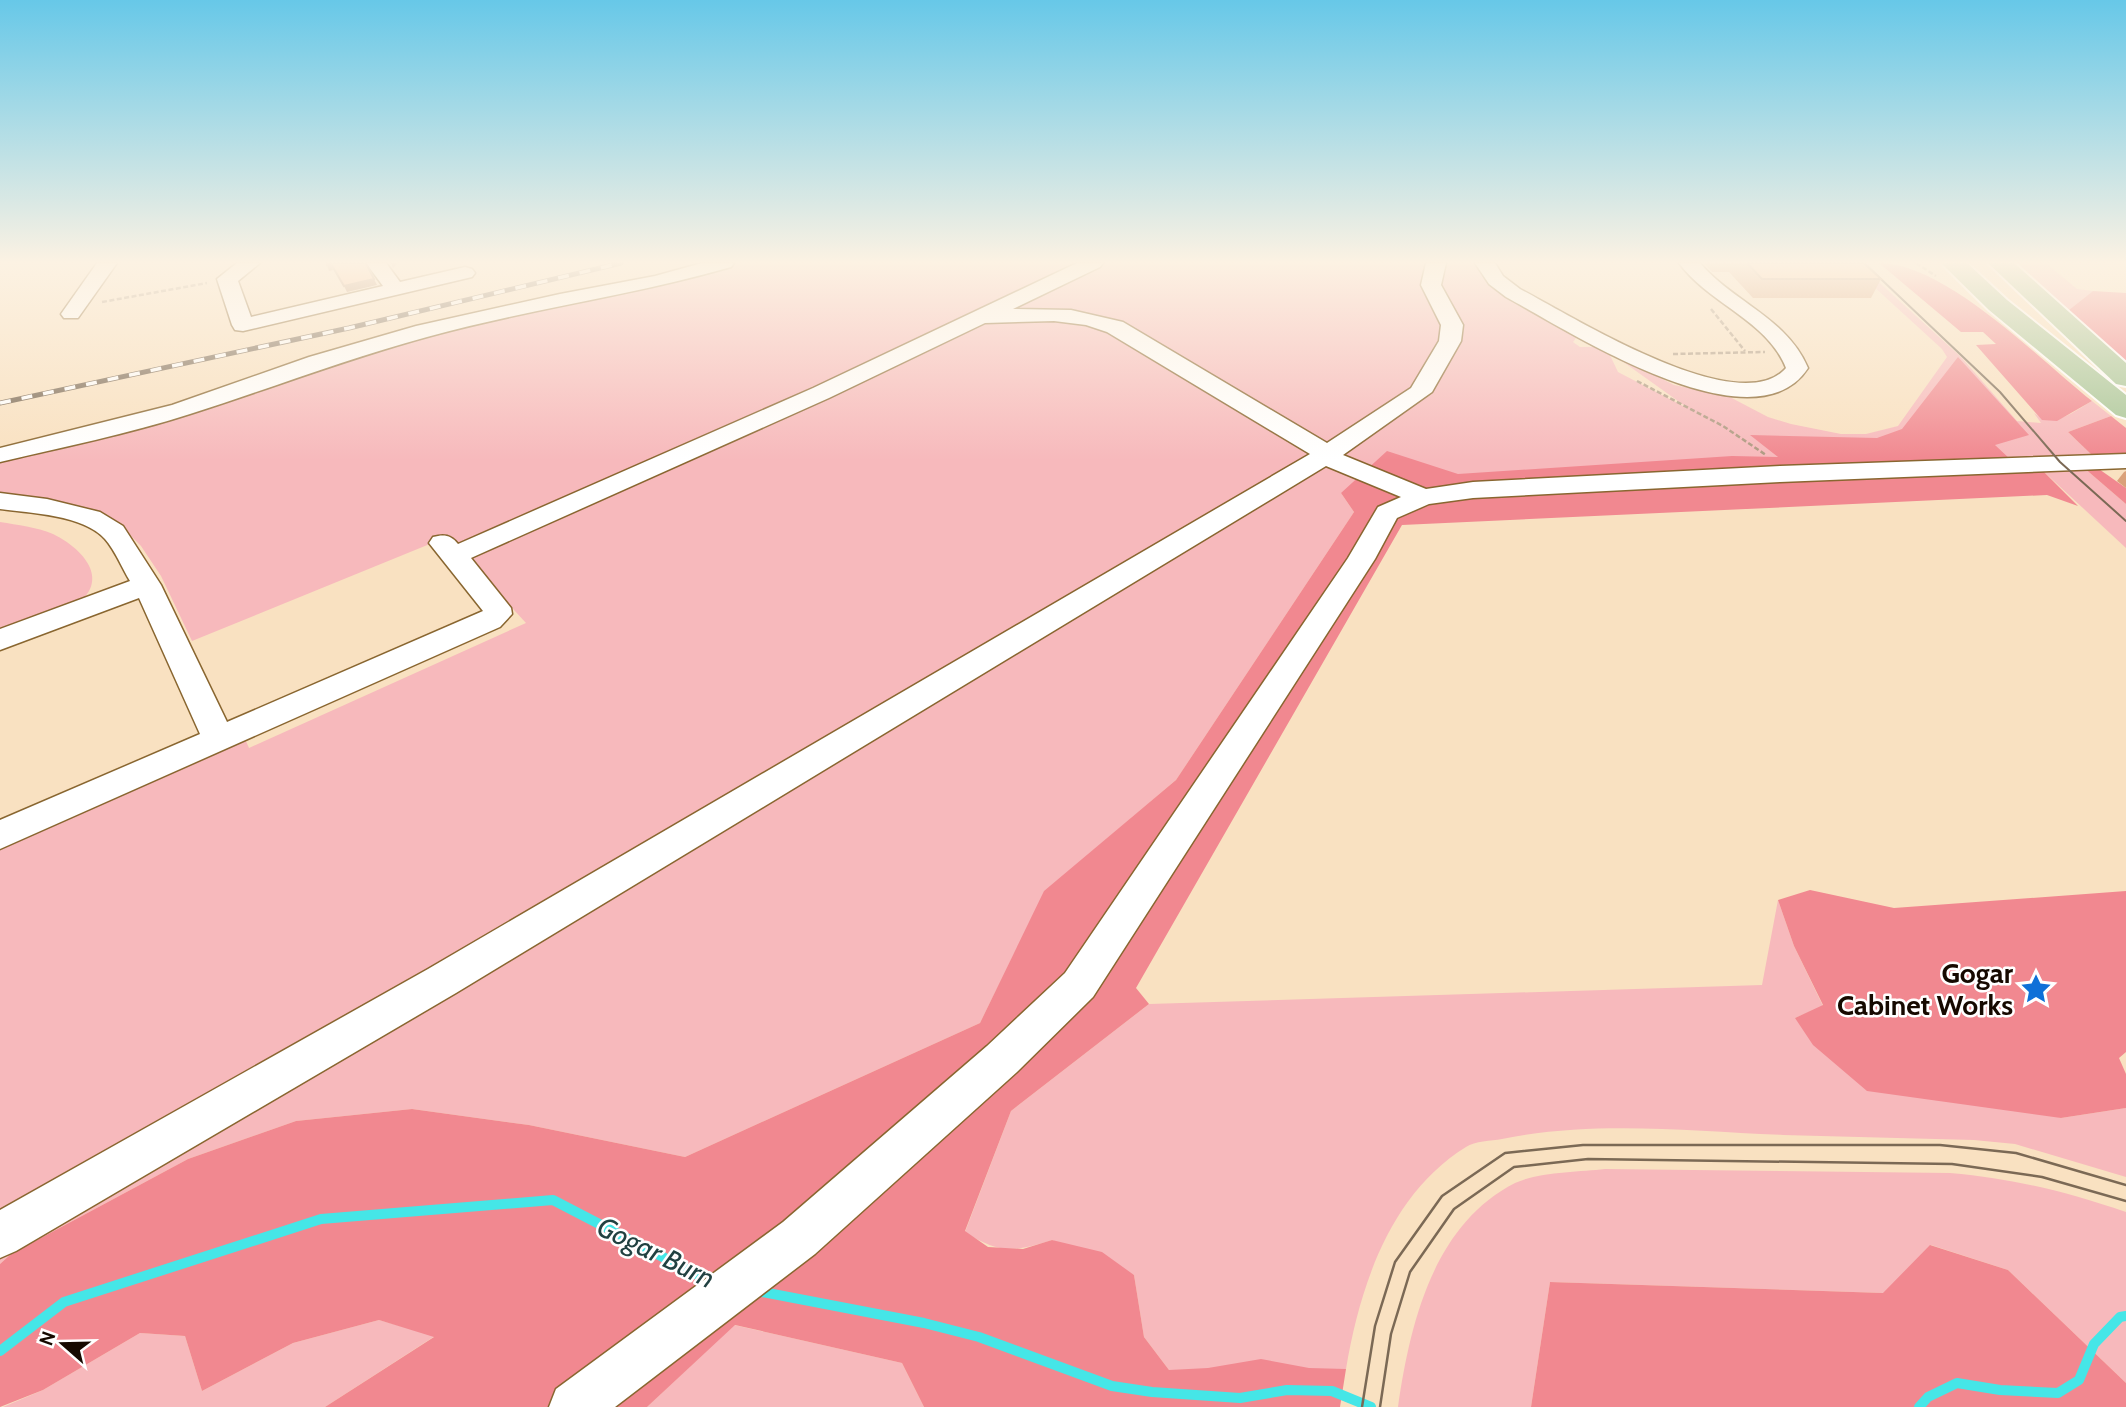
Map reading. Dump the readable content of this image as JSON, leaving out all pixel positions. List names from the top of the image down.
{
  "water": ["Gogar Burn"],
  "places": {
    "place": ["Gogar Cabinet Works"]
  },
  "north": "left"
}
